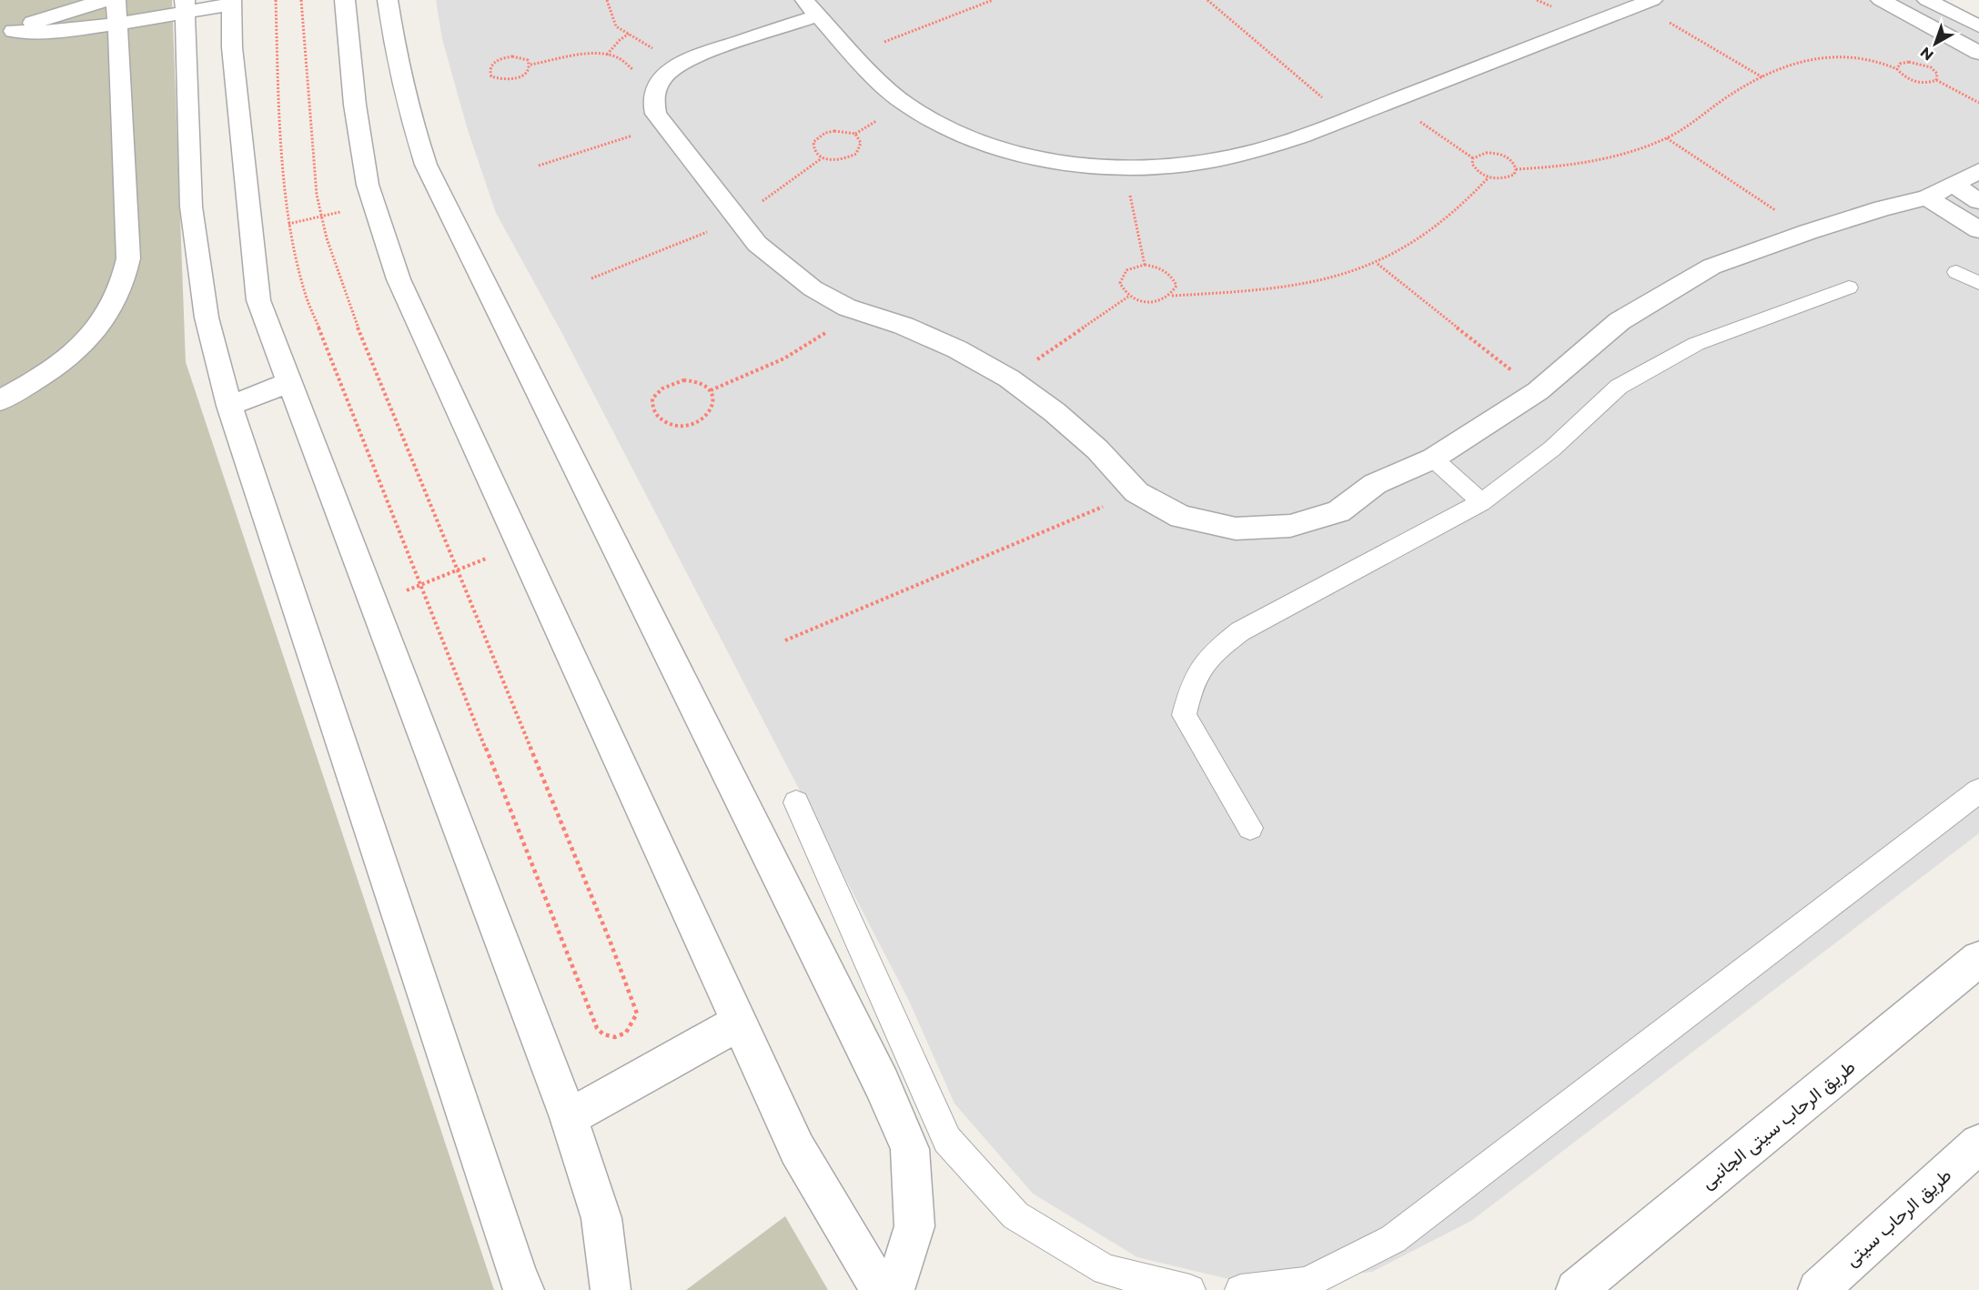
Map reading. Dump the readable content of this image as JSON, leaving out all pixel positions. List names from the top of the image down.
{
  "streets": {
    "street": ["طريق الرحاب سيتى الجانبى", "طريق الرحاب سيتى"]
  },
  "north": "bottom left"
}
